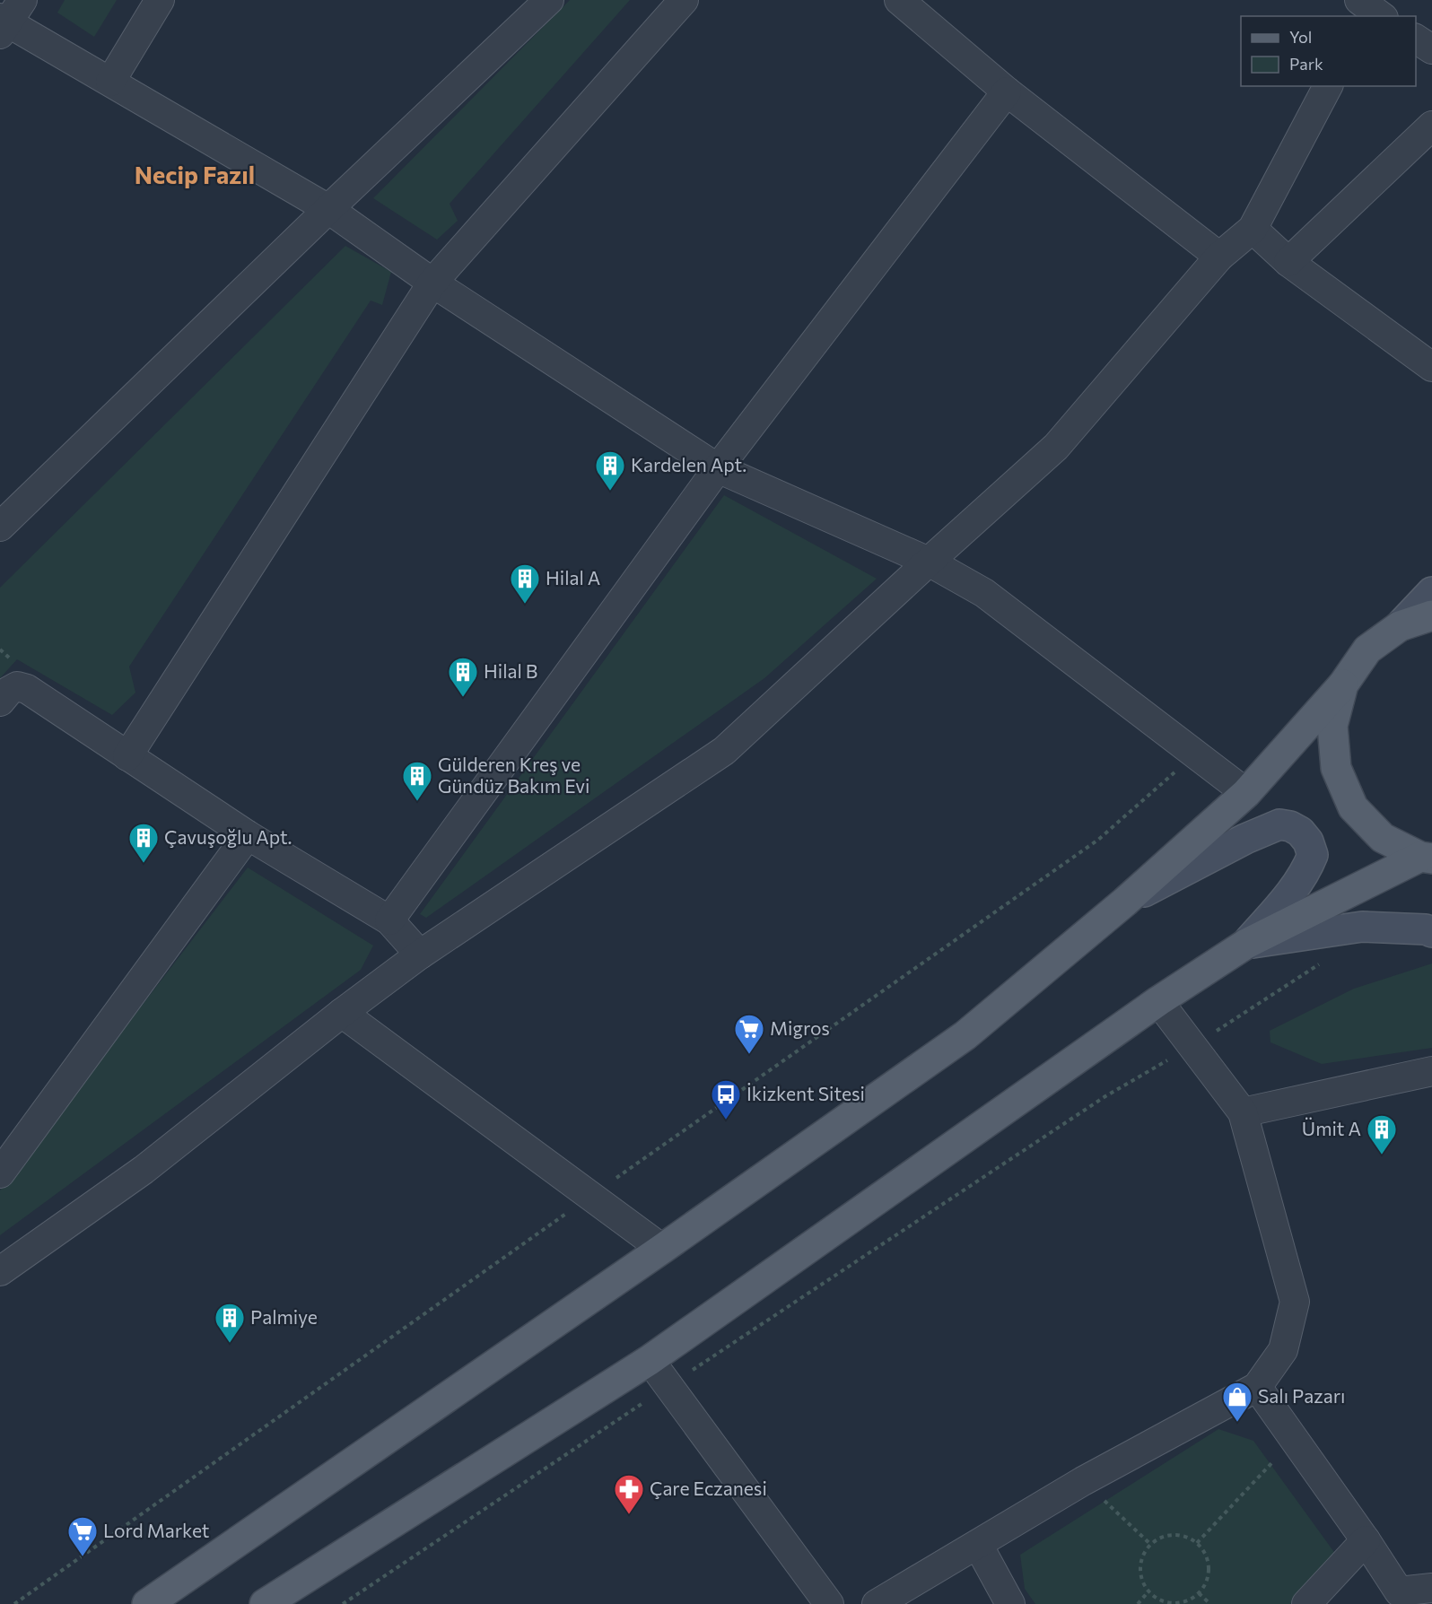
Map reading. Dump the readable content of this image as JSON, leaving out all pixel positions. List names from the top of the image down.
{
  "districts": ["Necip Fazıl"],
  "places": {
    "building": [
      "Kardelen Apt.",
      "Hilal A",
      "Hilal B",
      "Gülderen Kreş ve Gündüz Bakım Evi",
      "Çavuşoğlu Apt.",
      "Ümit A",
      "Palmiye"
    ],
    "supermarket": ["Migros", "Lord Market"],
    "bus stop": ["İkizkent Sitesi"],
    "shop": ["Salı Pazarı"],
    "pharmacy": ["Çare Eczanesi"]
  },
  "legend": ["Yol", "Park"]
}
